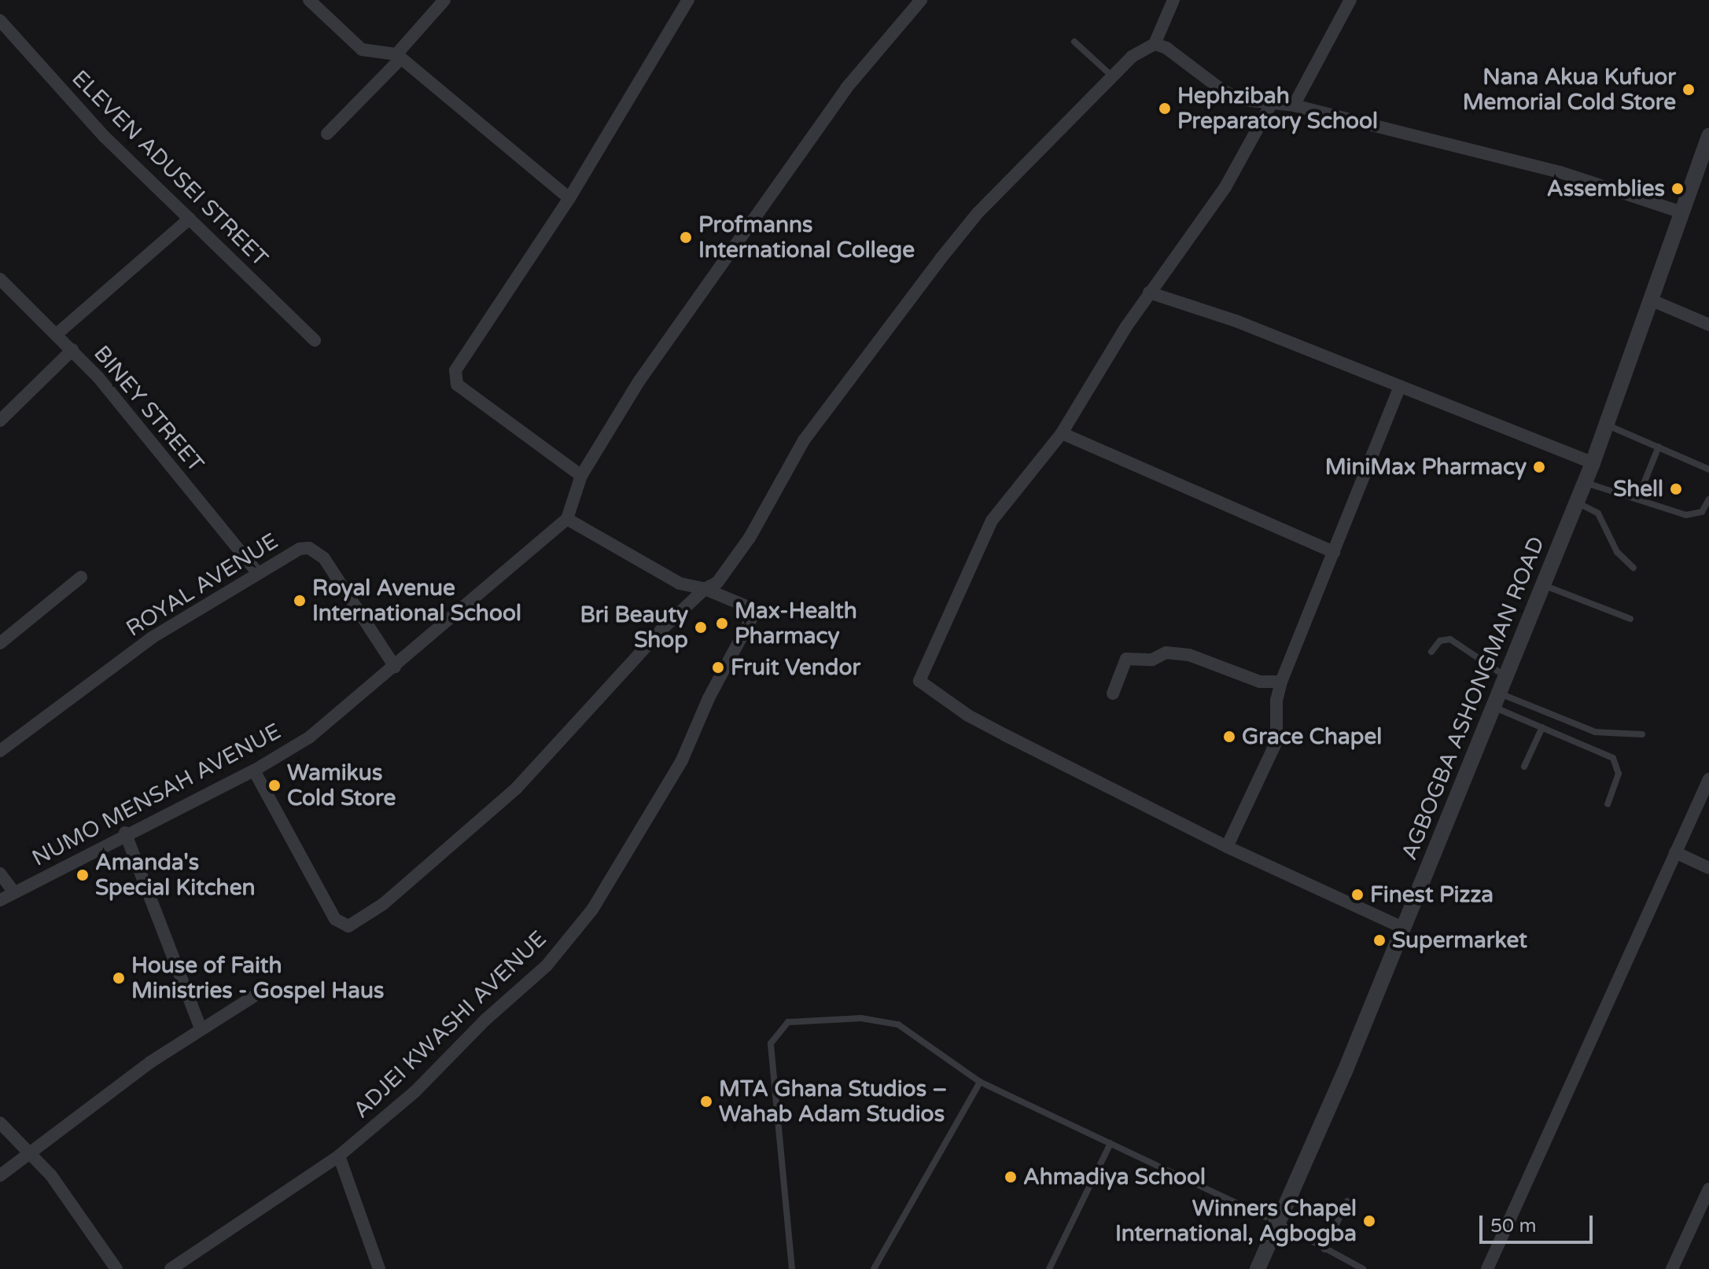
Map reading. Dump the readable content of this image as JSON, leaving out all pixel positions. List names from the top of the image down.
{
  "streets": {
    "street": [
      "ELEVEN ADUSEI STREET",
      "BINEY STREET",
      "ROYAL AVENUE",
      "AGBOGBA ASHONGMAN ROAD",
      "NUMO MENSAH AVENUE",
      "ADJEI KWASHI AVENUE"
    ]
  },
  "crossings": [
    ["BINEY STREET", "ROYAL AVENUE"],
    ["ROYAL AVENUE", "NUMO MENSAH AVENUE"]
  ],
  "places": [
    "Nana Akua Kufuor Memorial Cold Store",
    "Hephzibah Preparatory School",
    "Assemblies",
    "Profmanns International College",
    "MiniMax Pharmacy",
    "Shell",
    "Royal Avenue International School",
    "Max-Health Pharmacy",
    "Bri Beauty Shop",
    "Fruit Vendor",
    "Grace Chapel",
    "Wamikus Cold Store",
    "Amanda's Special Kitchen",
    "Finest Pizza",
    "Supermarket",
    "House of Faith Ministries - Gospel Haus",
    "MTA Ghana Studios – Wahab Adam Studios",
    "Ahmadiya School",
    "Winners Chapel International, Agbogba"
  ],
  "scale_bar": "50 m"
}
